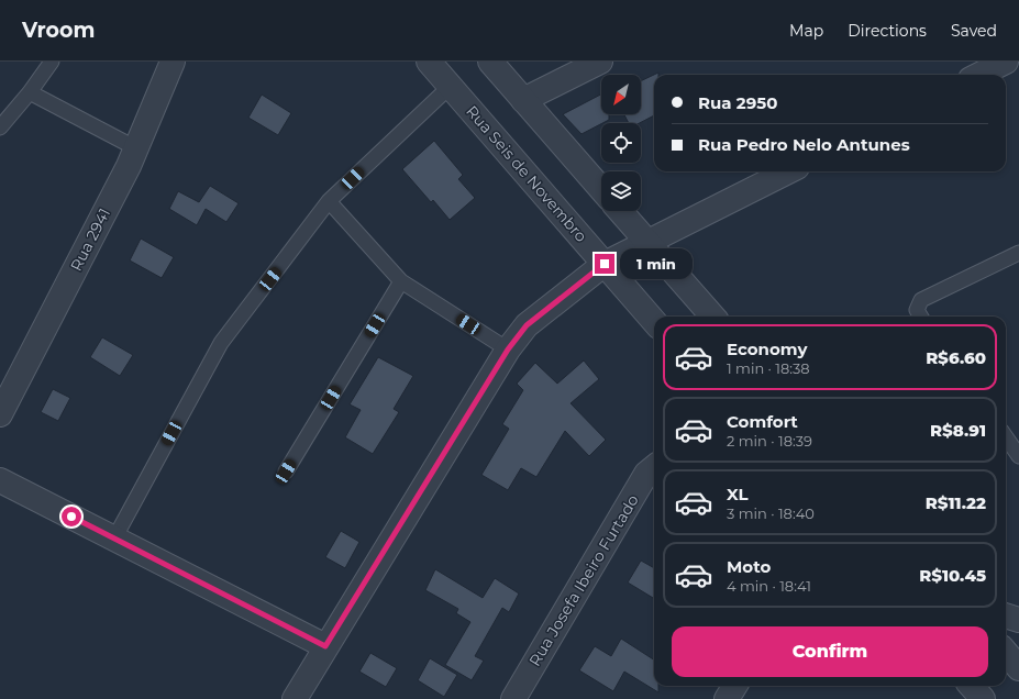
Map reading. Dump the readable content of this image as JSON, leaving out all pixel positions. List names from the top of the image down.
{
  "streets": {
    "street": ["Rua Seis de Novembro", "Rua 2941", "Rua Josefa Ibeiro Furtado"]
  },
  "north": "bottom left",
  "page": {
    "header": "Vroom",
    "nav": ["Map", "Directions", "Saved"],
    "banner": ["Rua 2950", "Rua Pedro Nelo Antunes"],
    "bubble": "1 min",
    "list": [
      {
        "name": "Economy",
        "note": "1 min · 18:38",
        "value": "R$6.60"
      },
      {
        "name": "Comfort",
        "note": "2 min · 18:39",
        "value": "R$8.91"
      },
      {
        "name": "XL",
        "note": "3 min · 18:40",
        "value": "R$11.22"
      },
      {
        "name": "Moto",
        "note": "4 min · 18:41",
        "value": "R$10.45"
      }
    ],
    "buttons": "Confirm"
  }
}
